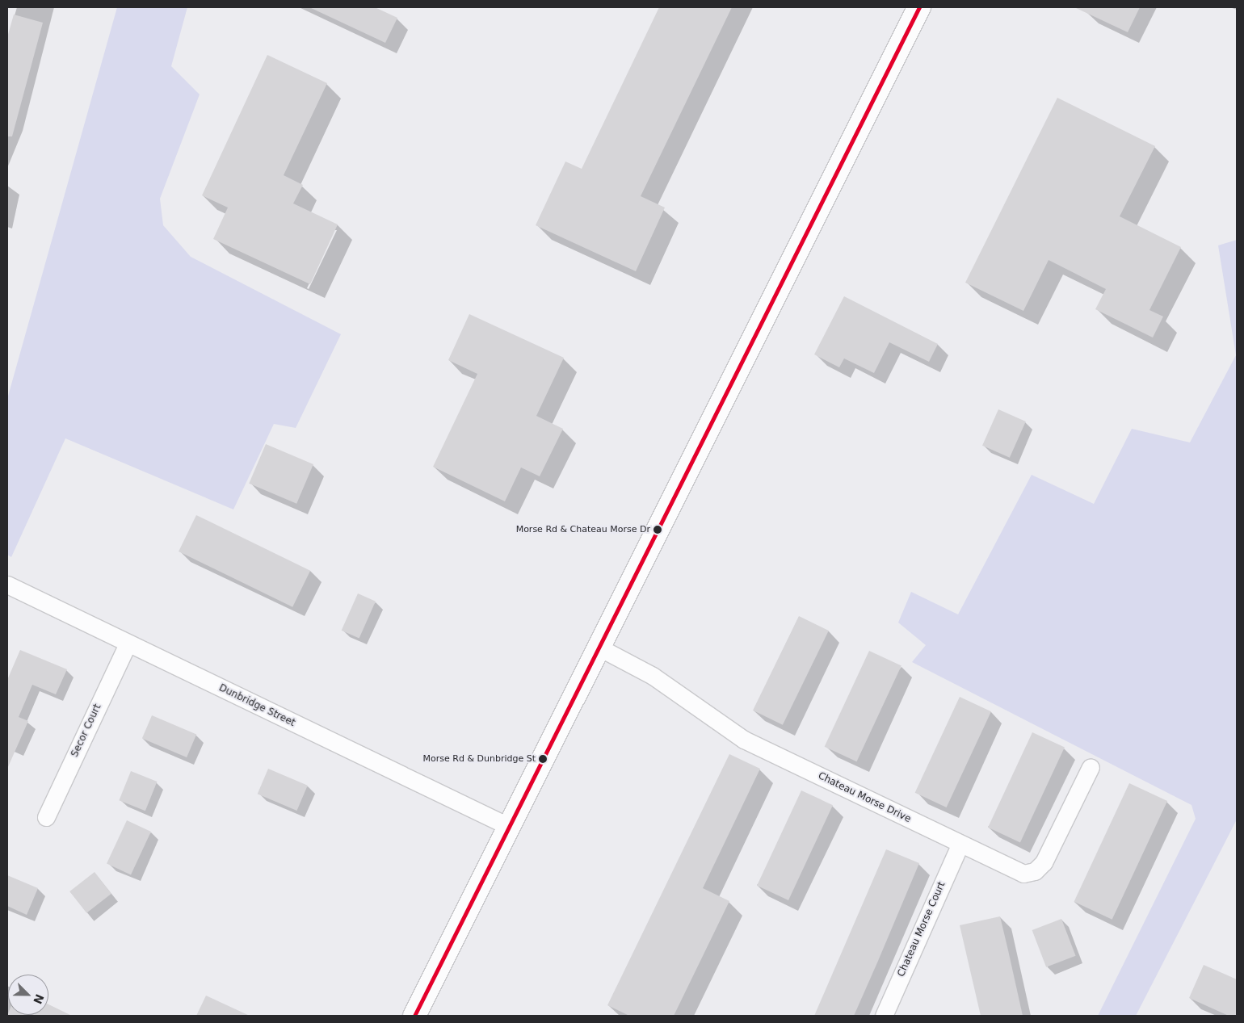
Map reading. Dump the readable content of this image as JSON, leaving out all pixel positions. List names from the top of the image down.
{
  "streets": {
    "street": [
      "Dunbridge Street",
      "Secor Court",
      "Chateau Morse Drive",
      "Chateau Morse Court"
    ]
  },
  "crossings": [
    ["Dunbridge Street", "Secor Court"],
    ["Chateau Morse Drive", "Chateau Morse Court"]
  ],
  "places": ["Morse Rd & Chateau Morse Dr", "Morse Rd & Dunbridge St"],
  "north": "bottom right"
}
